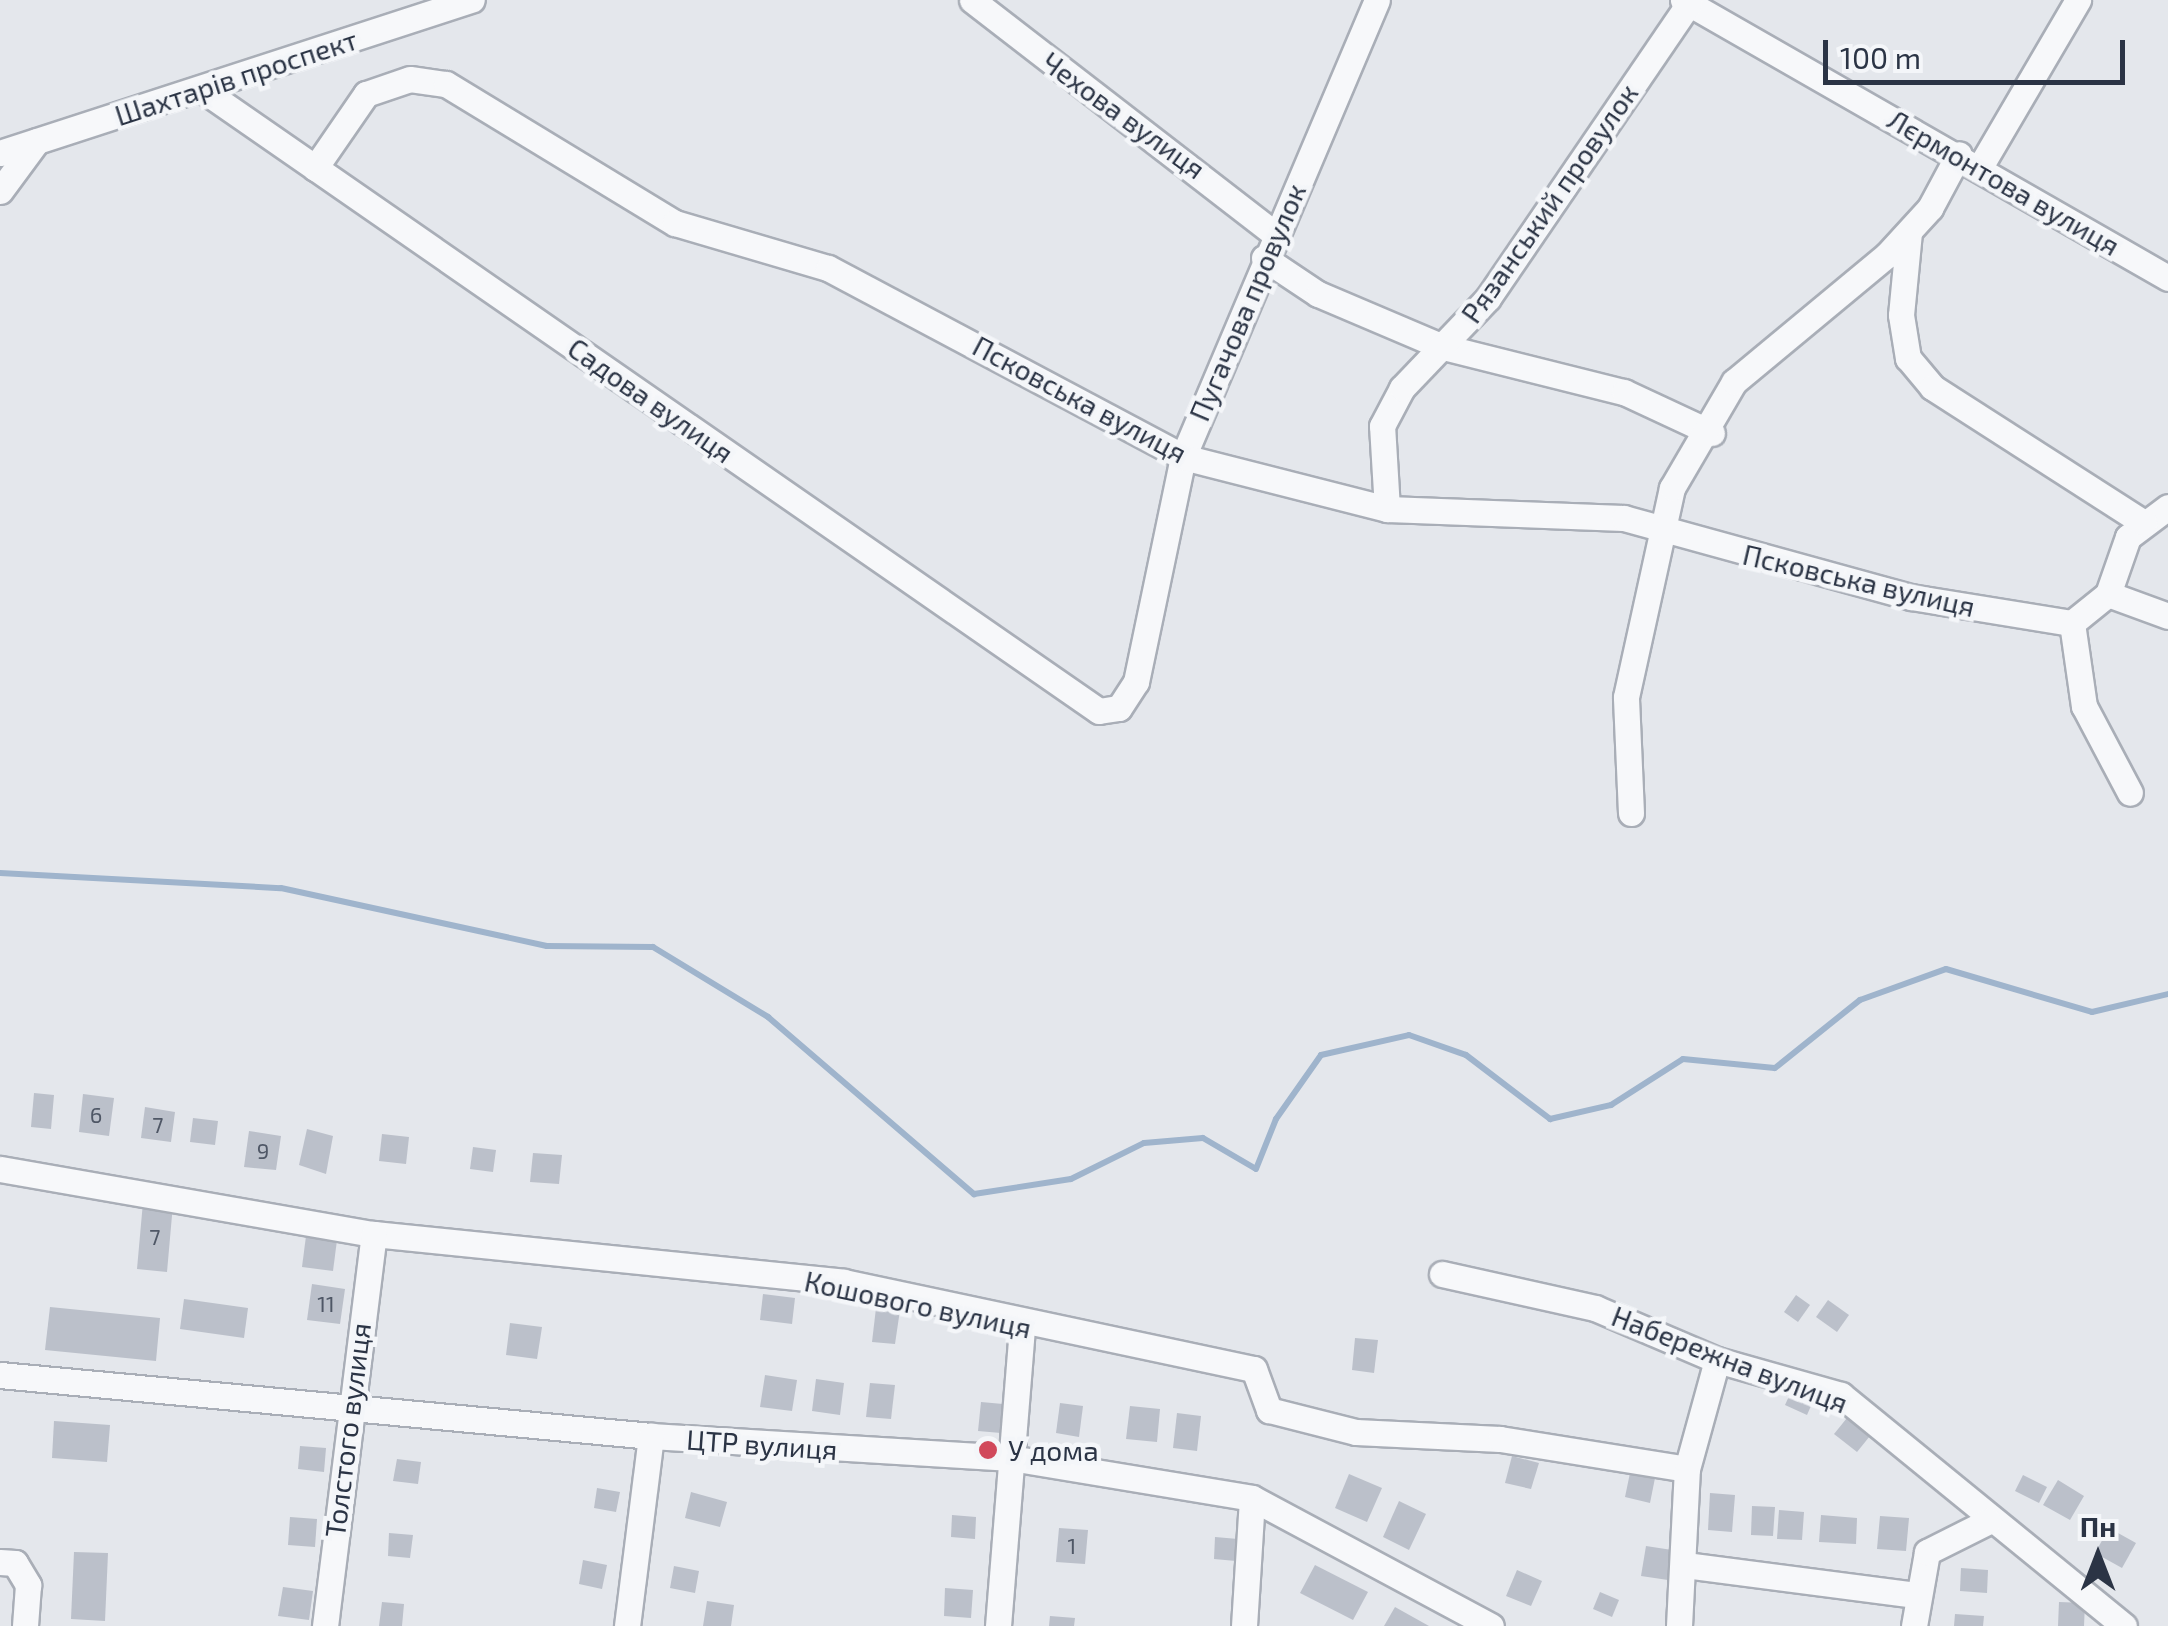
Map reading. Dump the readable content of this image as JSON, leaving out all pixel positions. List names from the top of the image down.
{
  "streets": {
    "street": [
      "Шахтарів проспект",
      "Чехова вулиця",
      "Лєрмонтова вулиця",
      "Рязанський провулок",
      "Пугачова провулок",
      "Псковська вулиця",
      "Садова вулиця",
      "Кошового вулиця",
      "Набережна вулиця",
      "Толстого вулиця",
      "ЦТР вулиця"
    ]
  },
  "crossings": [
    ["Шахтарів проспект", "Садова вулиця"],
    ["Чехова вулиця", "Пугачова провулок"],
    ["Лєрмонтова вулиця", "Рязанський провулок"],
    ["Рязанський провулок", "Псковська вулиця"],
    ["Пугачова провулок", "Псковська вулиця"],
    ["Пугачова провулок", "Садова вулиця"],
    ["Псковська вулиця", "Садова вулиця"],
    ["Кошового вулиця", "Толстого вулиця"],
    ["Толстого вулиця", "ЦТР вулиця"]
  ],
  "places": ["У дома"],
  "house_numbers": [
    "6",
    "7",
    "9",
    "7",
    "11",
    "1"
  ],
  "scale_bar": "100 m",
  "north": "top"
}
